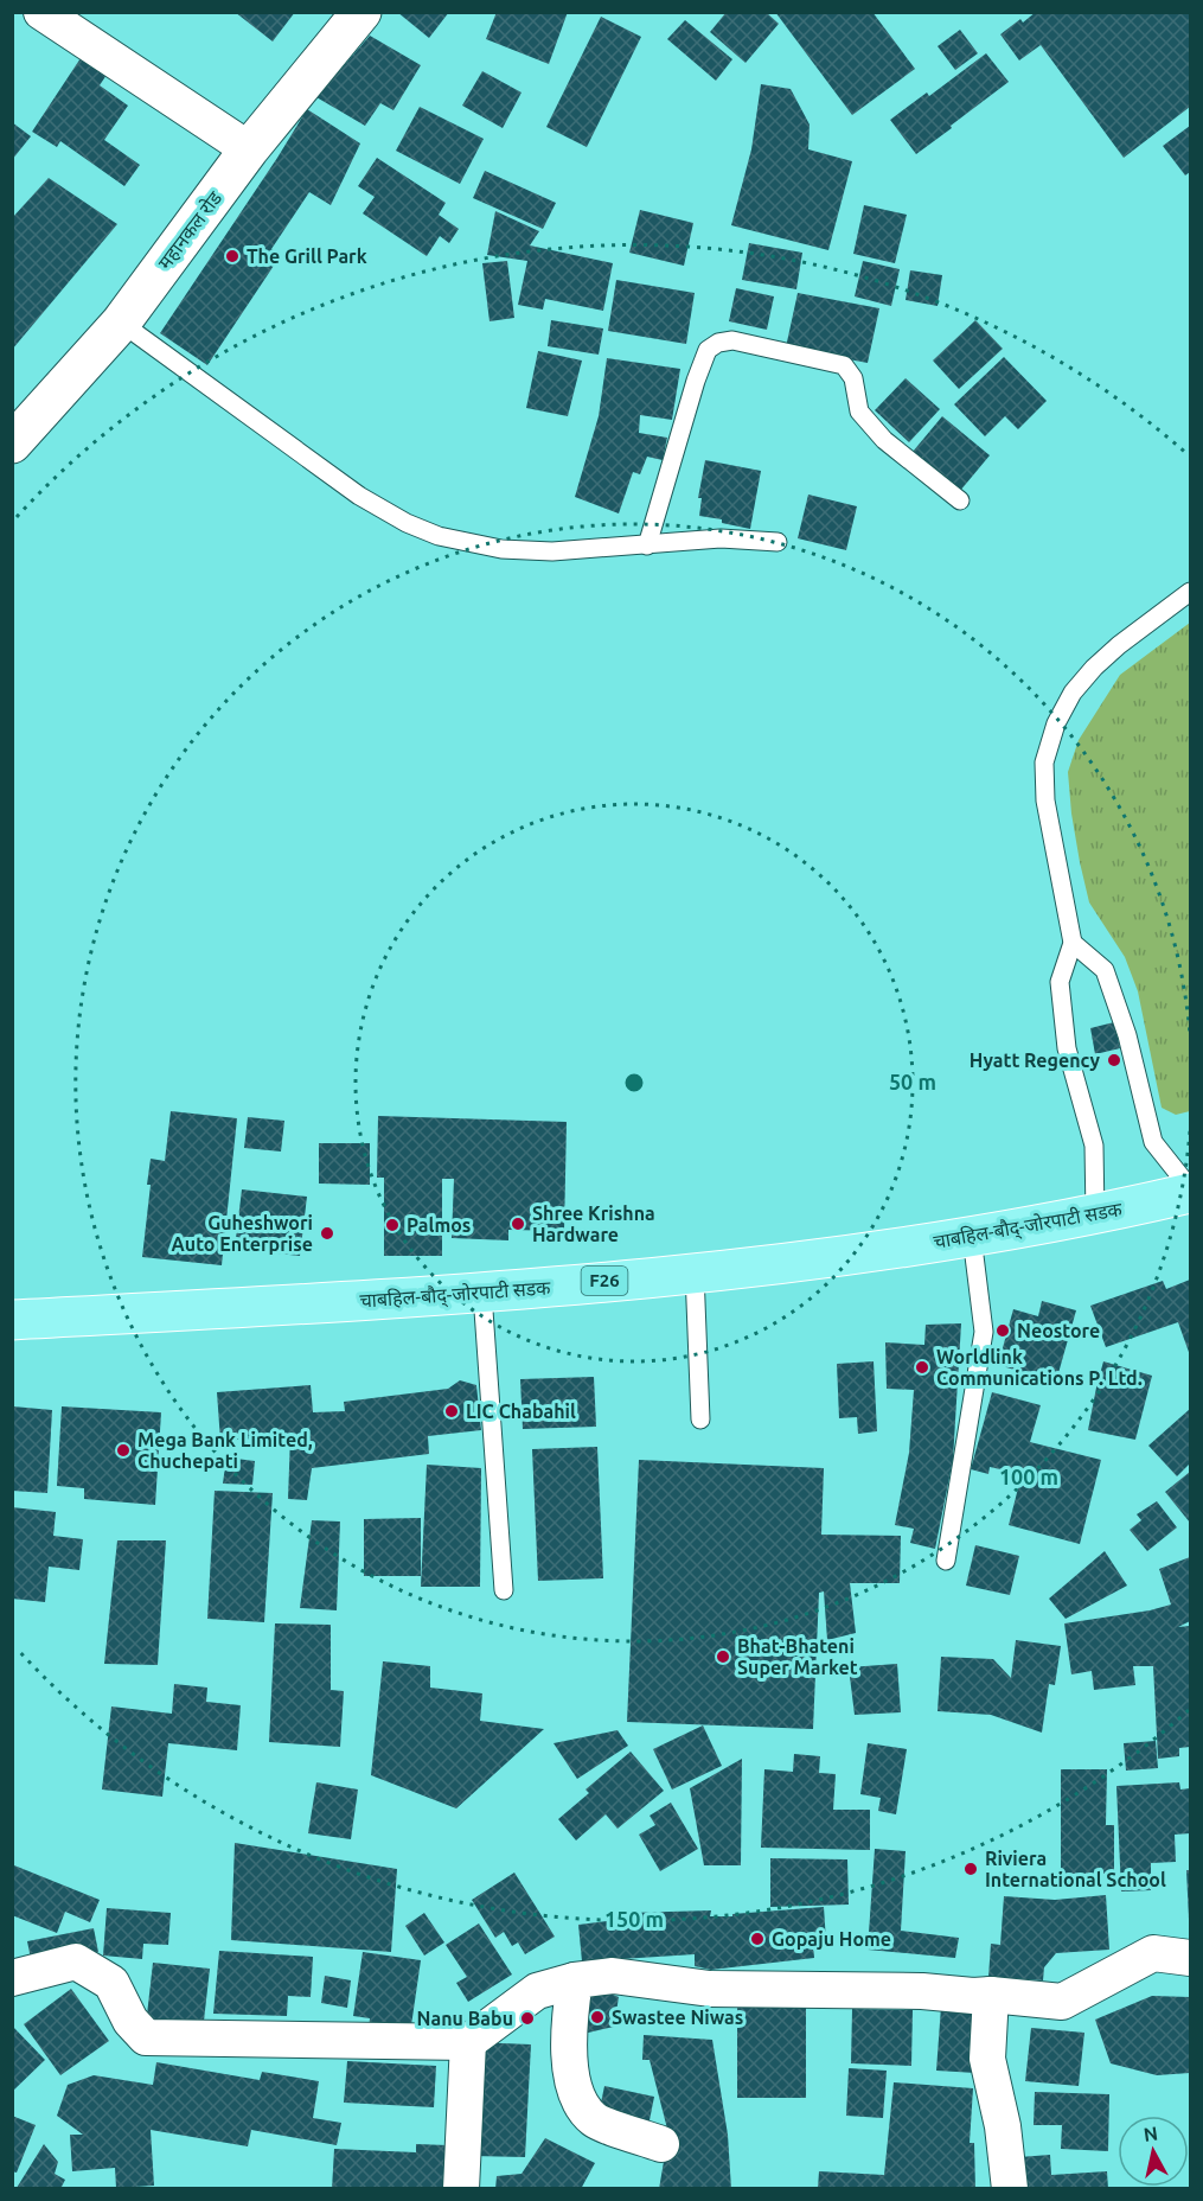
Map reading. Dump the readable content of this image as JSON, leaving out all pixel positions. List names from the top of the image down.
{
  "streets": {
    "main road": ["महानकल रोड", "चाबहिल-बौद्-जोरपाटी सडक", "F26"]
  },
  "places": [
    "The Grill Park",
    "Hyatt Regency",
    "Shree Krishna Hardware",
    "Palmos",
    "Guheshwori Auto Enterprise",
    "Neostore",
    "Worldlink Communications P. Ltd.",
    "LIC Chabahil",
    "Mega Bank Limited, Chuchepati",
    "Bhat-Bhateni Super Market",
    "Riviera International School",
    "Gopaju Home",
    "Swastee Niwas",
    "Nanu Babu"
  ],
  "north": "top",
  "rings": ["50 m", "100 m", "150 m"]
}
